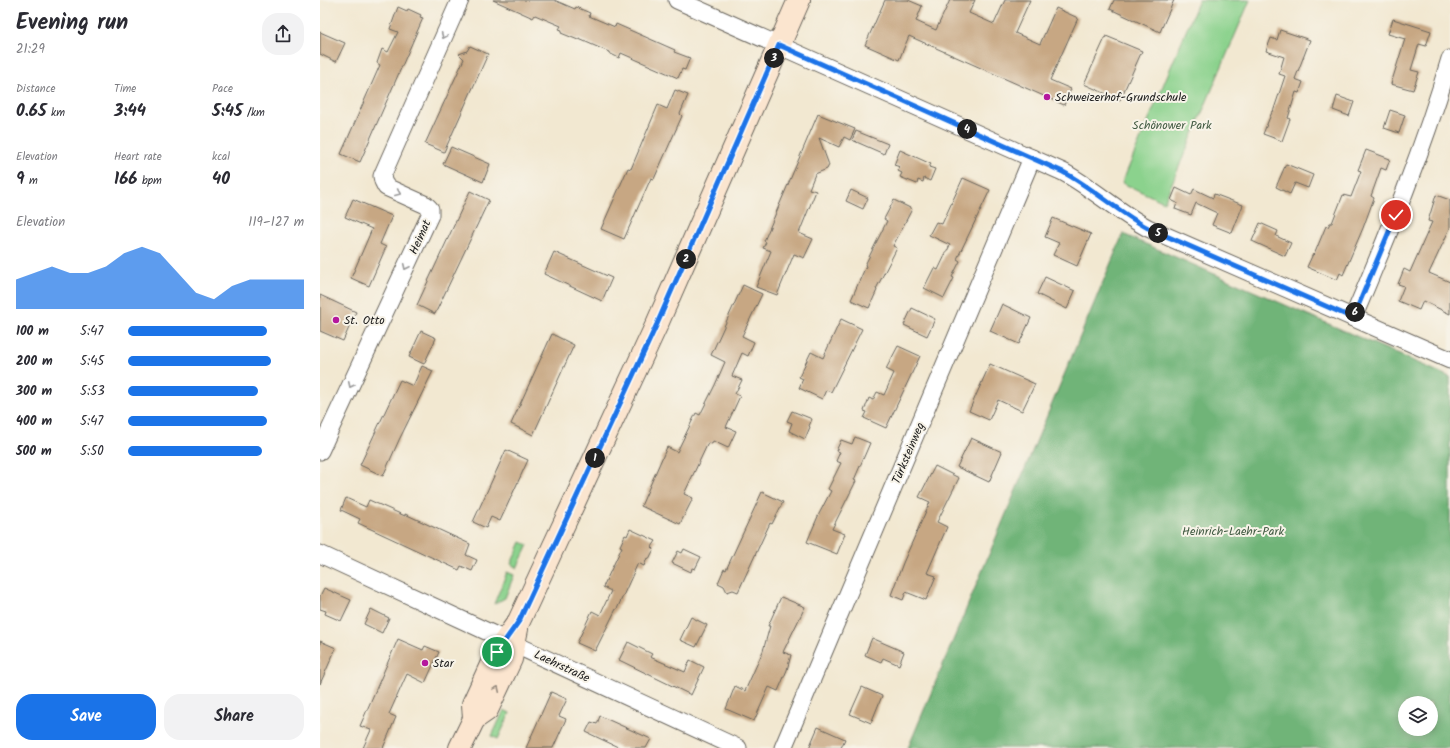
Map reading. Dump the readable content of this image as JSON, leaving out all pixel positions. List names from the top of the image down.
{
  "streets": {
    "street": ["Heimat", "Türksteinweg", "Laehrstraße"]
  },
  "one_way": ["Heimat"],
  "parks": ["Schönower Park", "Heinrich-Laehr-Park"],
  "places": ["Schweizerhof-Grundschule", "St. Otto", "Star"],
  "page": {
    "heading": ["Evening run", "21:29"],
    "pins": [
      "3",
      "4",
      "5",
      "2",
      "6",
      "1"
    ],
    "stats": [
      ["Distance", "0.65 km"],
      ["Time", "3:44"],
      ["Pace", "5:45 /km"],
      ["Elevation", "9 m"],
      ["Heart rate", "166 bpm"],
      ["kcal", "40"]
    ],
    "chart": ["Elevation", "119–127 m"],
    "list": [
      {
        "name": "100 m",
        "note": "5:47"
      },
      {
        "name": "200 m",
        "note": "5:45"
      },
      {
        "name": "300 m",
        "note": "5:53"
      },
      {
        "name": "400 m",
        "note": "5:47"
      },
      {
        "name": "500 m",
        "note": "5:50"
      }
    ],
    "buttons": ["Save", "Share"]
  }
}
